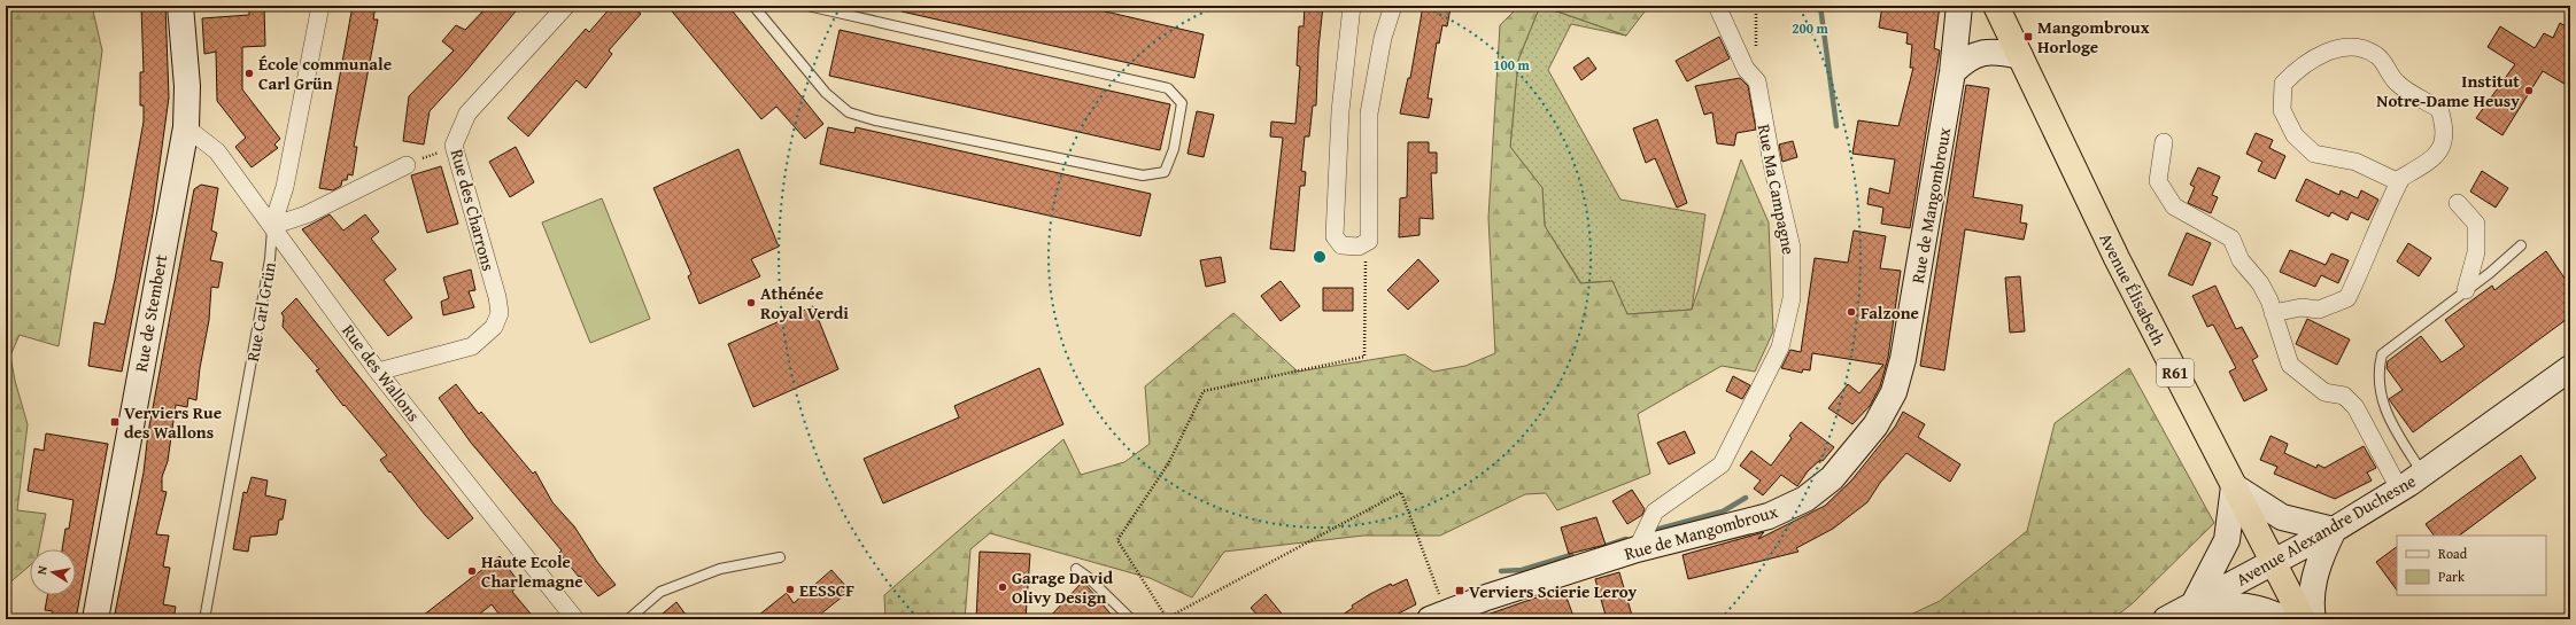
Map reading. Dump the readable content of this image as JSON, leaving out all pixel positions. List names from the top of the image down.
{
  "streets": {
    "highway": ["Avenue Élisabeth", "R61"],
    "street": [
      "Rue Ma Campagne",
      "Rue de Mangombroux",
      "Rue des Charrons",
      "Rue Carl Grün",
      "Rue de Stembert",
      "Rue des Wallons",
      "Avenue Alexandre Duchesne"
    ]
  },
  "crossings": [
    ["Rue Ma Campagne", "Rue de Mangombroux"],
    ["Rue des Charrons", "Rue des Wallons"],
    ["Avenue Élisabeth", "Avenue Alexandre Duchesne"],
    ["Rue Carl Grün", "Rue des Wallons"],
    ["Rue de Stembert", "Rue des Wallons"]
  ],
  "places": {
    "transit": ["Mangombroux Horloge", "Verviers Rue des Wallons", "Verviers Scierie Leroy"],
    "other": [
      "École communale Carl Grün",
      "Institut Notre-Dame Heusy",
      "Athénée Royal Verdi",
      "Falzone",
      "Haute Ecole Charlemagne",
      "Garage David Olivy Design",
      "EESSCF"
    ]
  },
  "legend": ["Road", "Park"],
  "north": "left",
  "rings": ["200 m", "100 m"]
}
